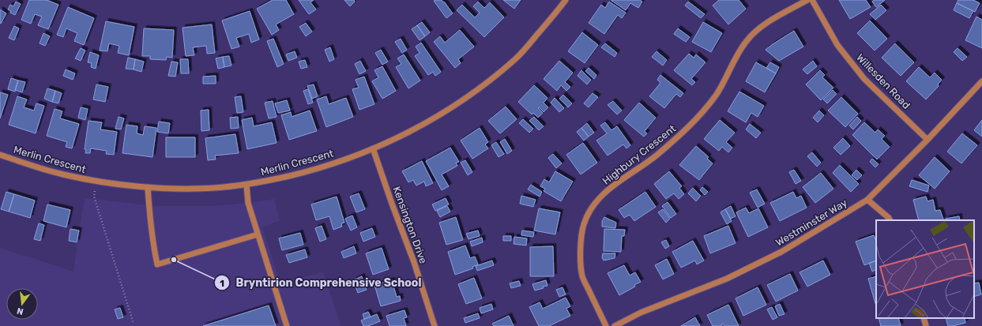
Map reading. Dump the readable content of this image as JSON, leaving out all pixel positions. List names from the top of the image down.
{
  "streets": {
    "street": [
      "Willesden Road",
      "Highbury Crescent",
      "Merlin Crescent",
      "Westminster Way",
      "Kensington Drive"
    ]
  },
  "crossings": [
    ["Willesden Road", "Westminster Way"],
    ["Merlin Crescent", "Kensington Drive"]
  ],
  "places": ["Bryntirion Comprehensive School"],
  "north": "bottom"
}
